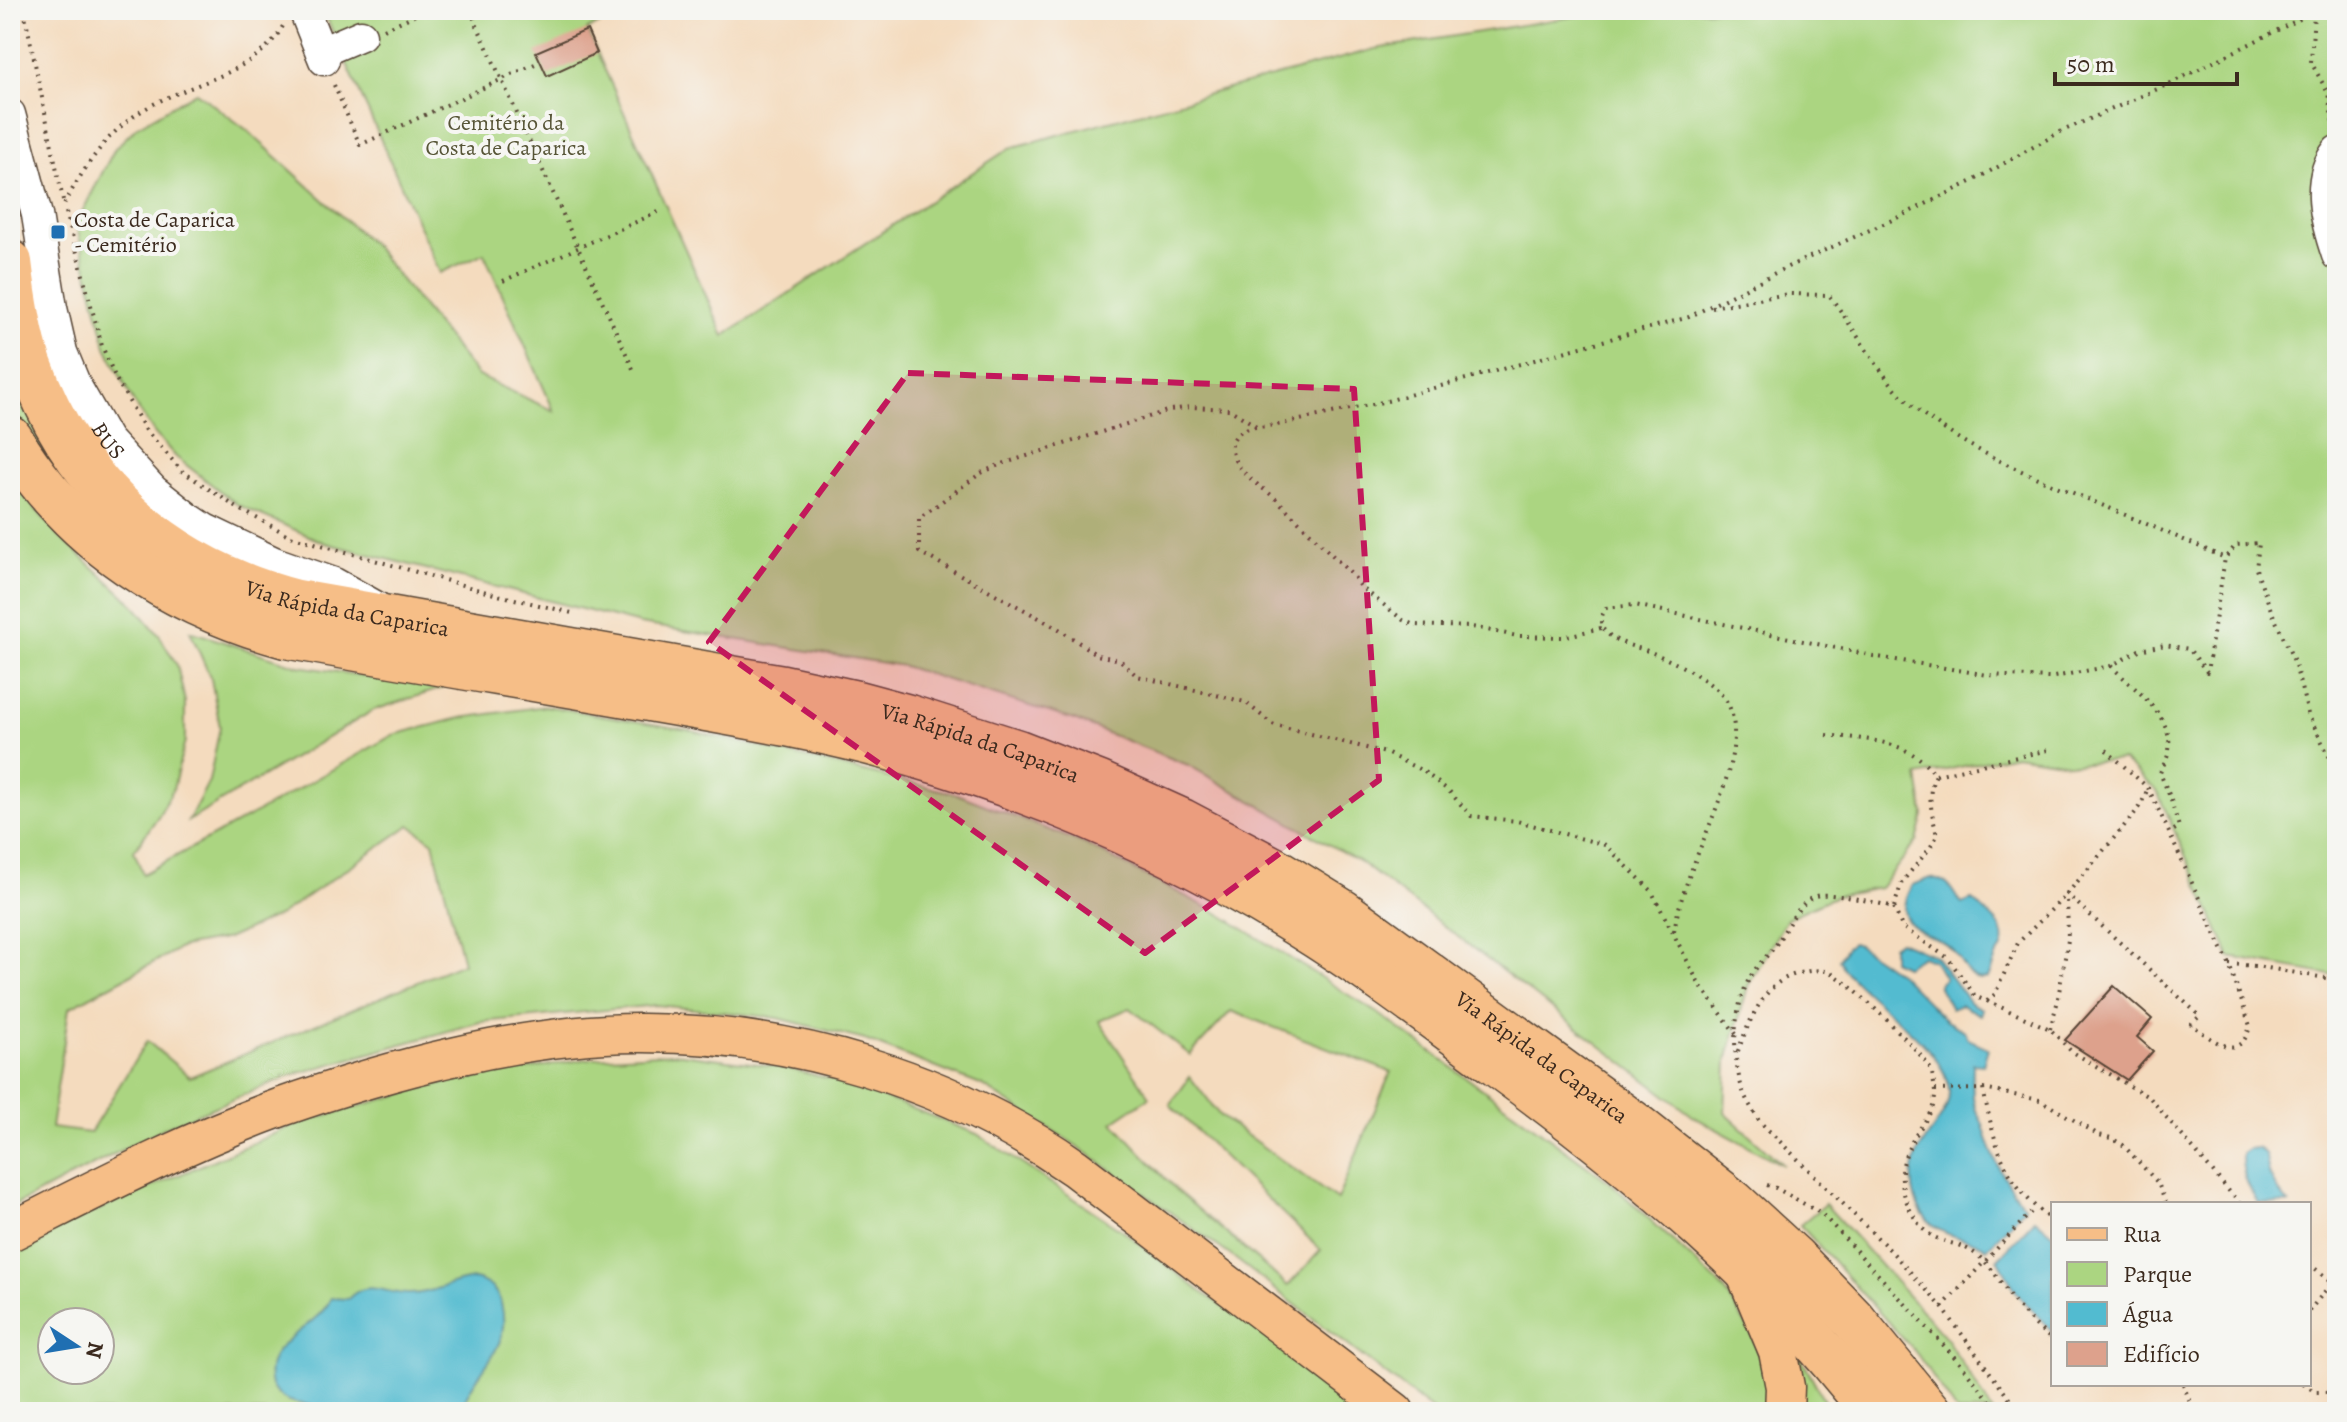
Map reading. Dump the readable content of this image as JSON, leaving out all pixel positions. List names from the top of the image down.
{
  "streets": {
    "highway": ["Via Rápida da Caparica"],
    "street": ["BUS"]
  },
  "crossings": [
    ["BUS", "Via Rápida da Caparica"]
  ],
  "parks": ["Cemitério da Costa de Caparica"],
  "places": {
    "transit": ["Costa de Caparica - Cemitério"]
  },
  "legend": [
    "Rua",
    "Parque",
    "Água",
    "Edifício"
  ],
  "scale_bar": "50 m",
  "north": "right"
}
